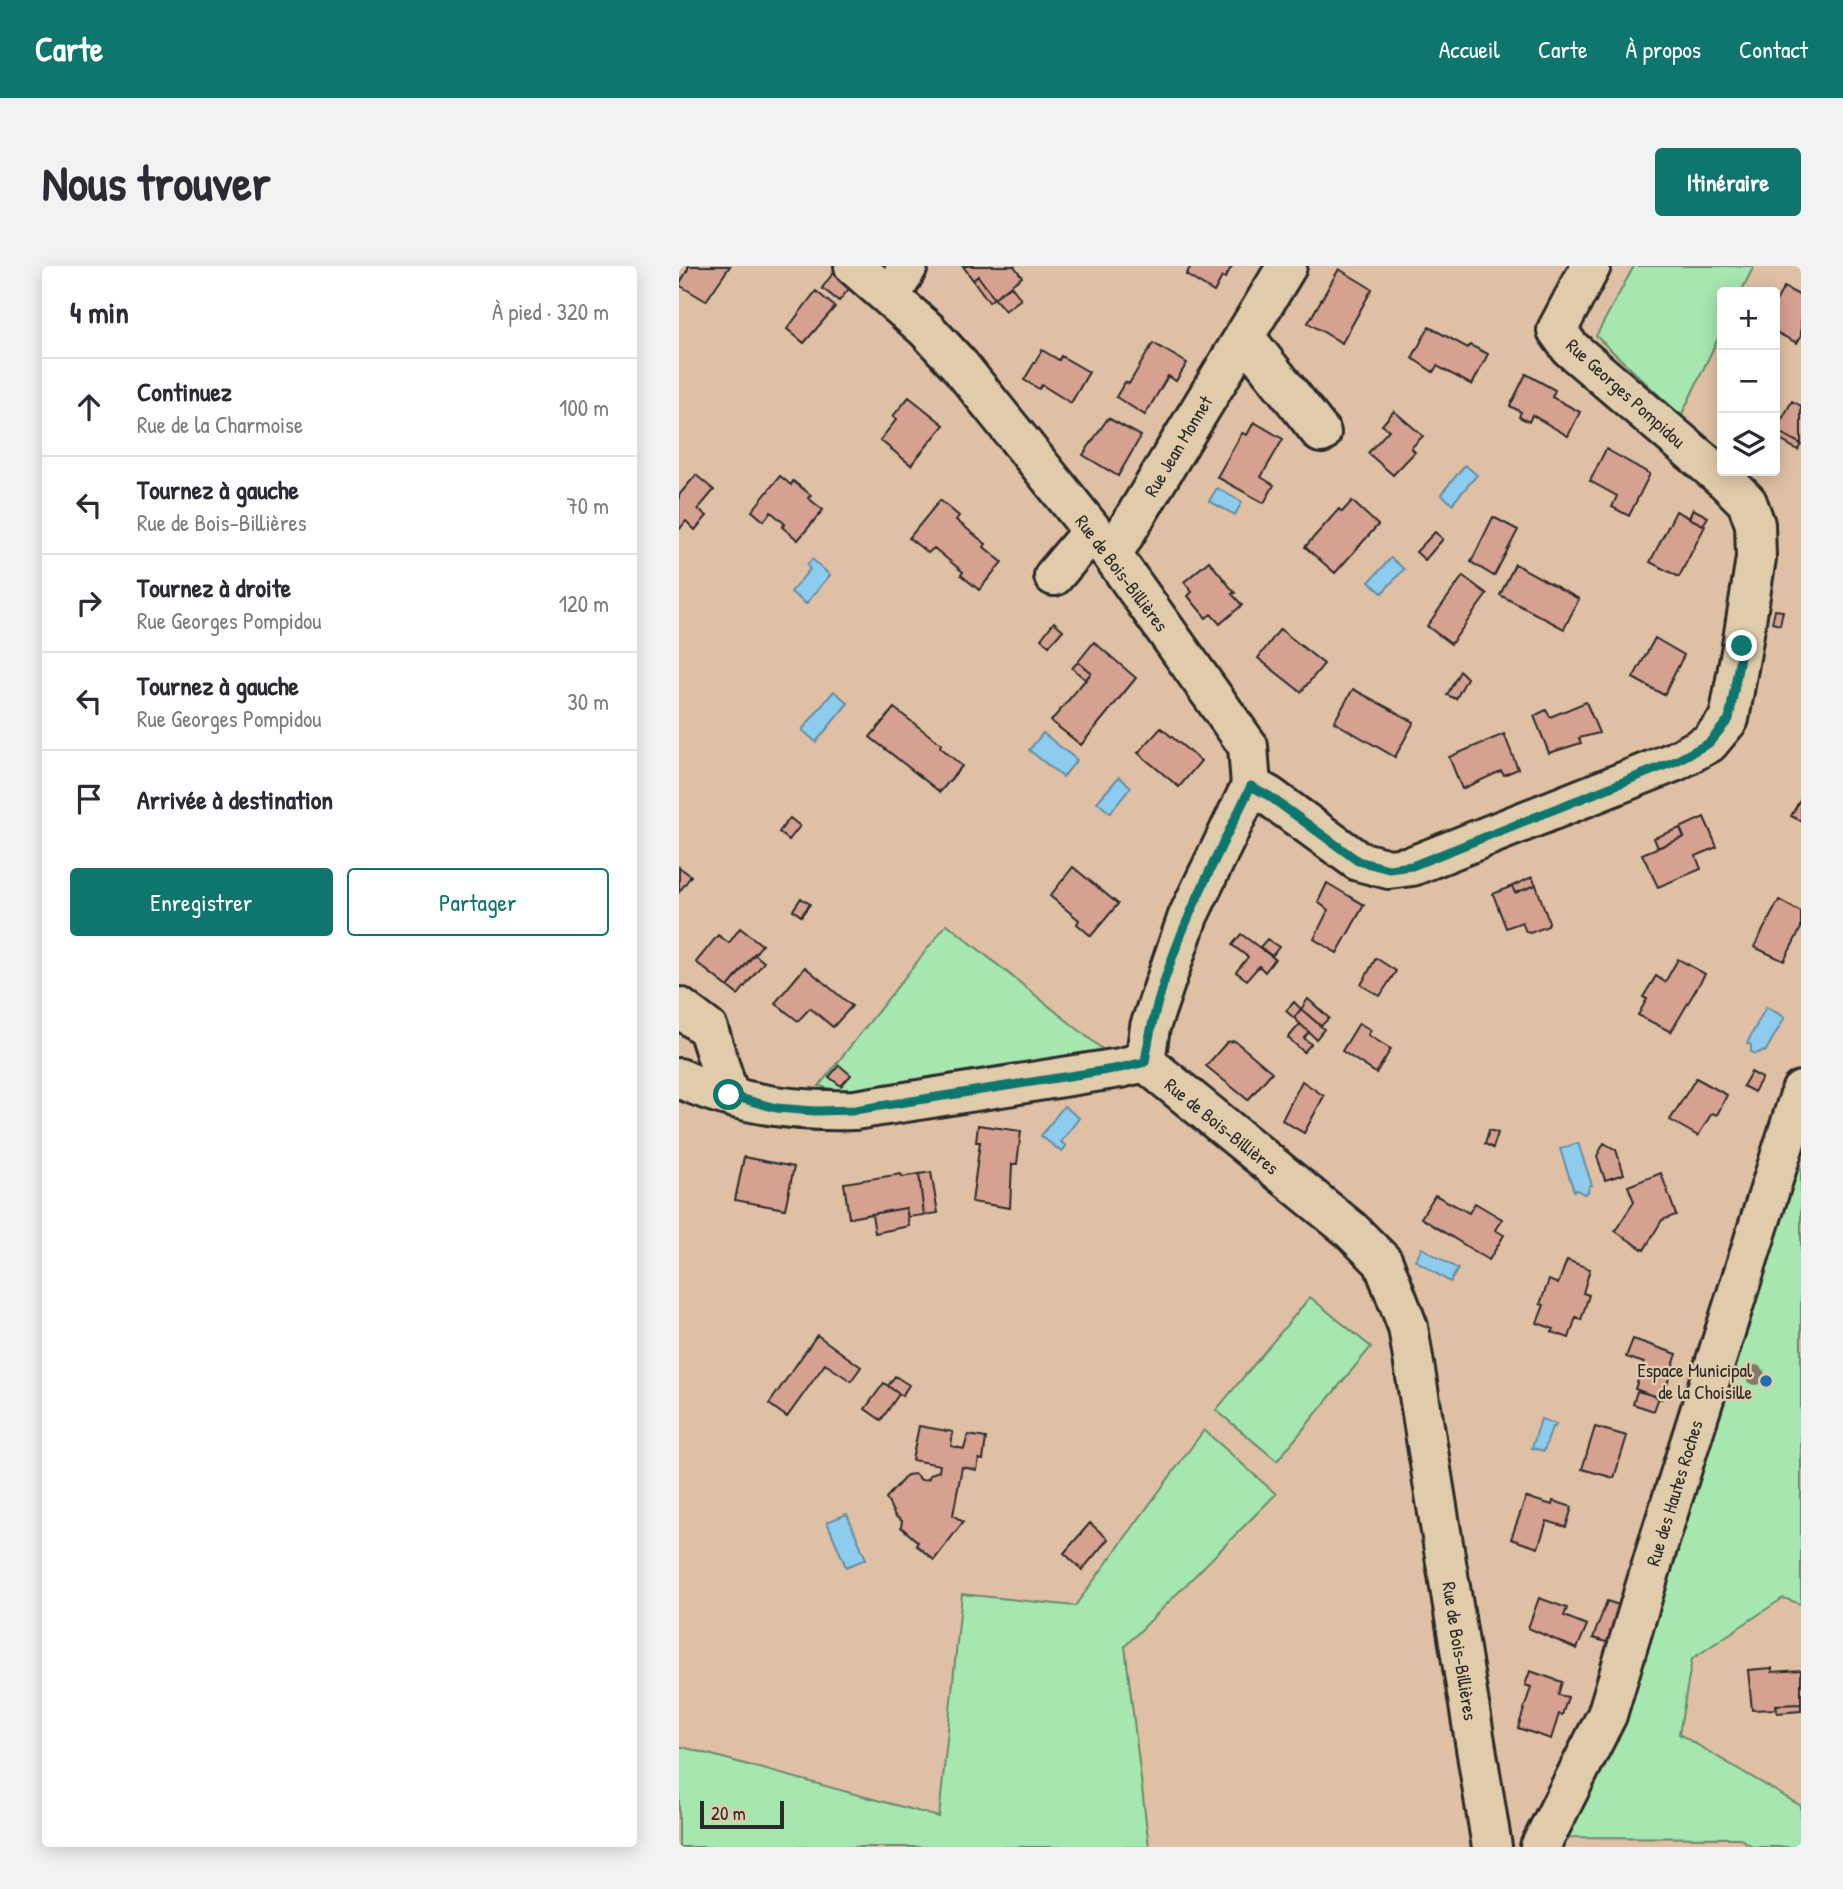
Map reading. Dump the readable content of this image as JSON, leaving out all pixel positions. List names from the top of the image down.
{
  "streets": {
    "street": [
      "Rue Georges Pompidou",
      "Rue Jean Monnet",
      "Rue de Bois-Billières",
      "Rue des Hautes Roches"
    ]
  },
  "crossings": [
    ["Rue Georges Pompidou", "Rue de Bois-Billières"],
    ["Rue Jean Monnet", "Rue de Bois-Billières"]
  ],
  "places": ["Espace Municipal de la Choisille"],
  "scale_bar": "20 m",
  "page": {
    "header": "Carte",
    "nav": [
      "Accueil",
      "Carte",
      "À propos",
      "Contact"
    ],
    "buttons": [
      "Itinéraire",
      ["Enregistrer", "Partager"]
    ],
    "title": "Nous trouver",
    "heading": ["4 min", "À pied · 320 m"],
    "map_buttons": ["+", "−"],
    "list": [
      ["Continuez", "Rue de la Charmoise", "100 m"],
      ["Tournez à gauche", "Rue de Bois-Billières", "70 m"],
      ["Tournez à droite", "Rue Georges Pompidou", "120 m"],
      ["Tournez à gauche", "Rue Georges Pompidou", "30 m"],
      "Arrivée à destination"
    ],
    "scale": "20 m"
  }
}
